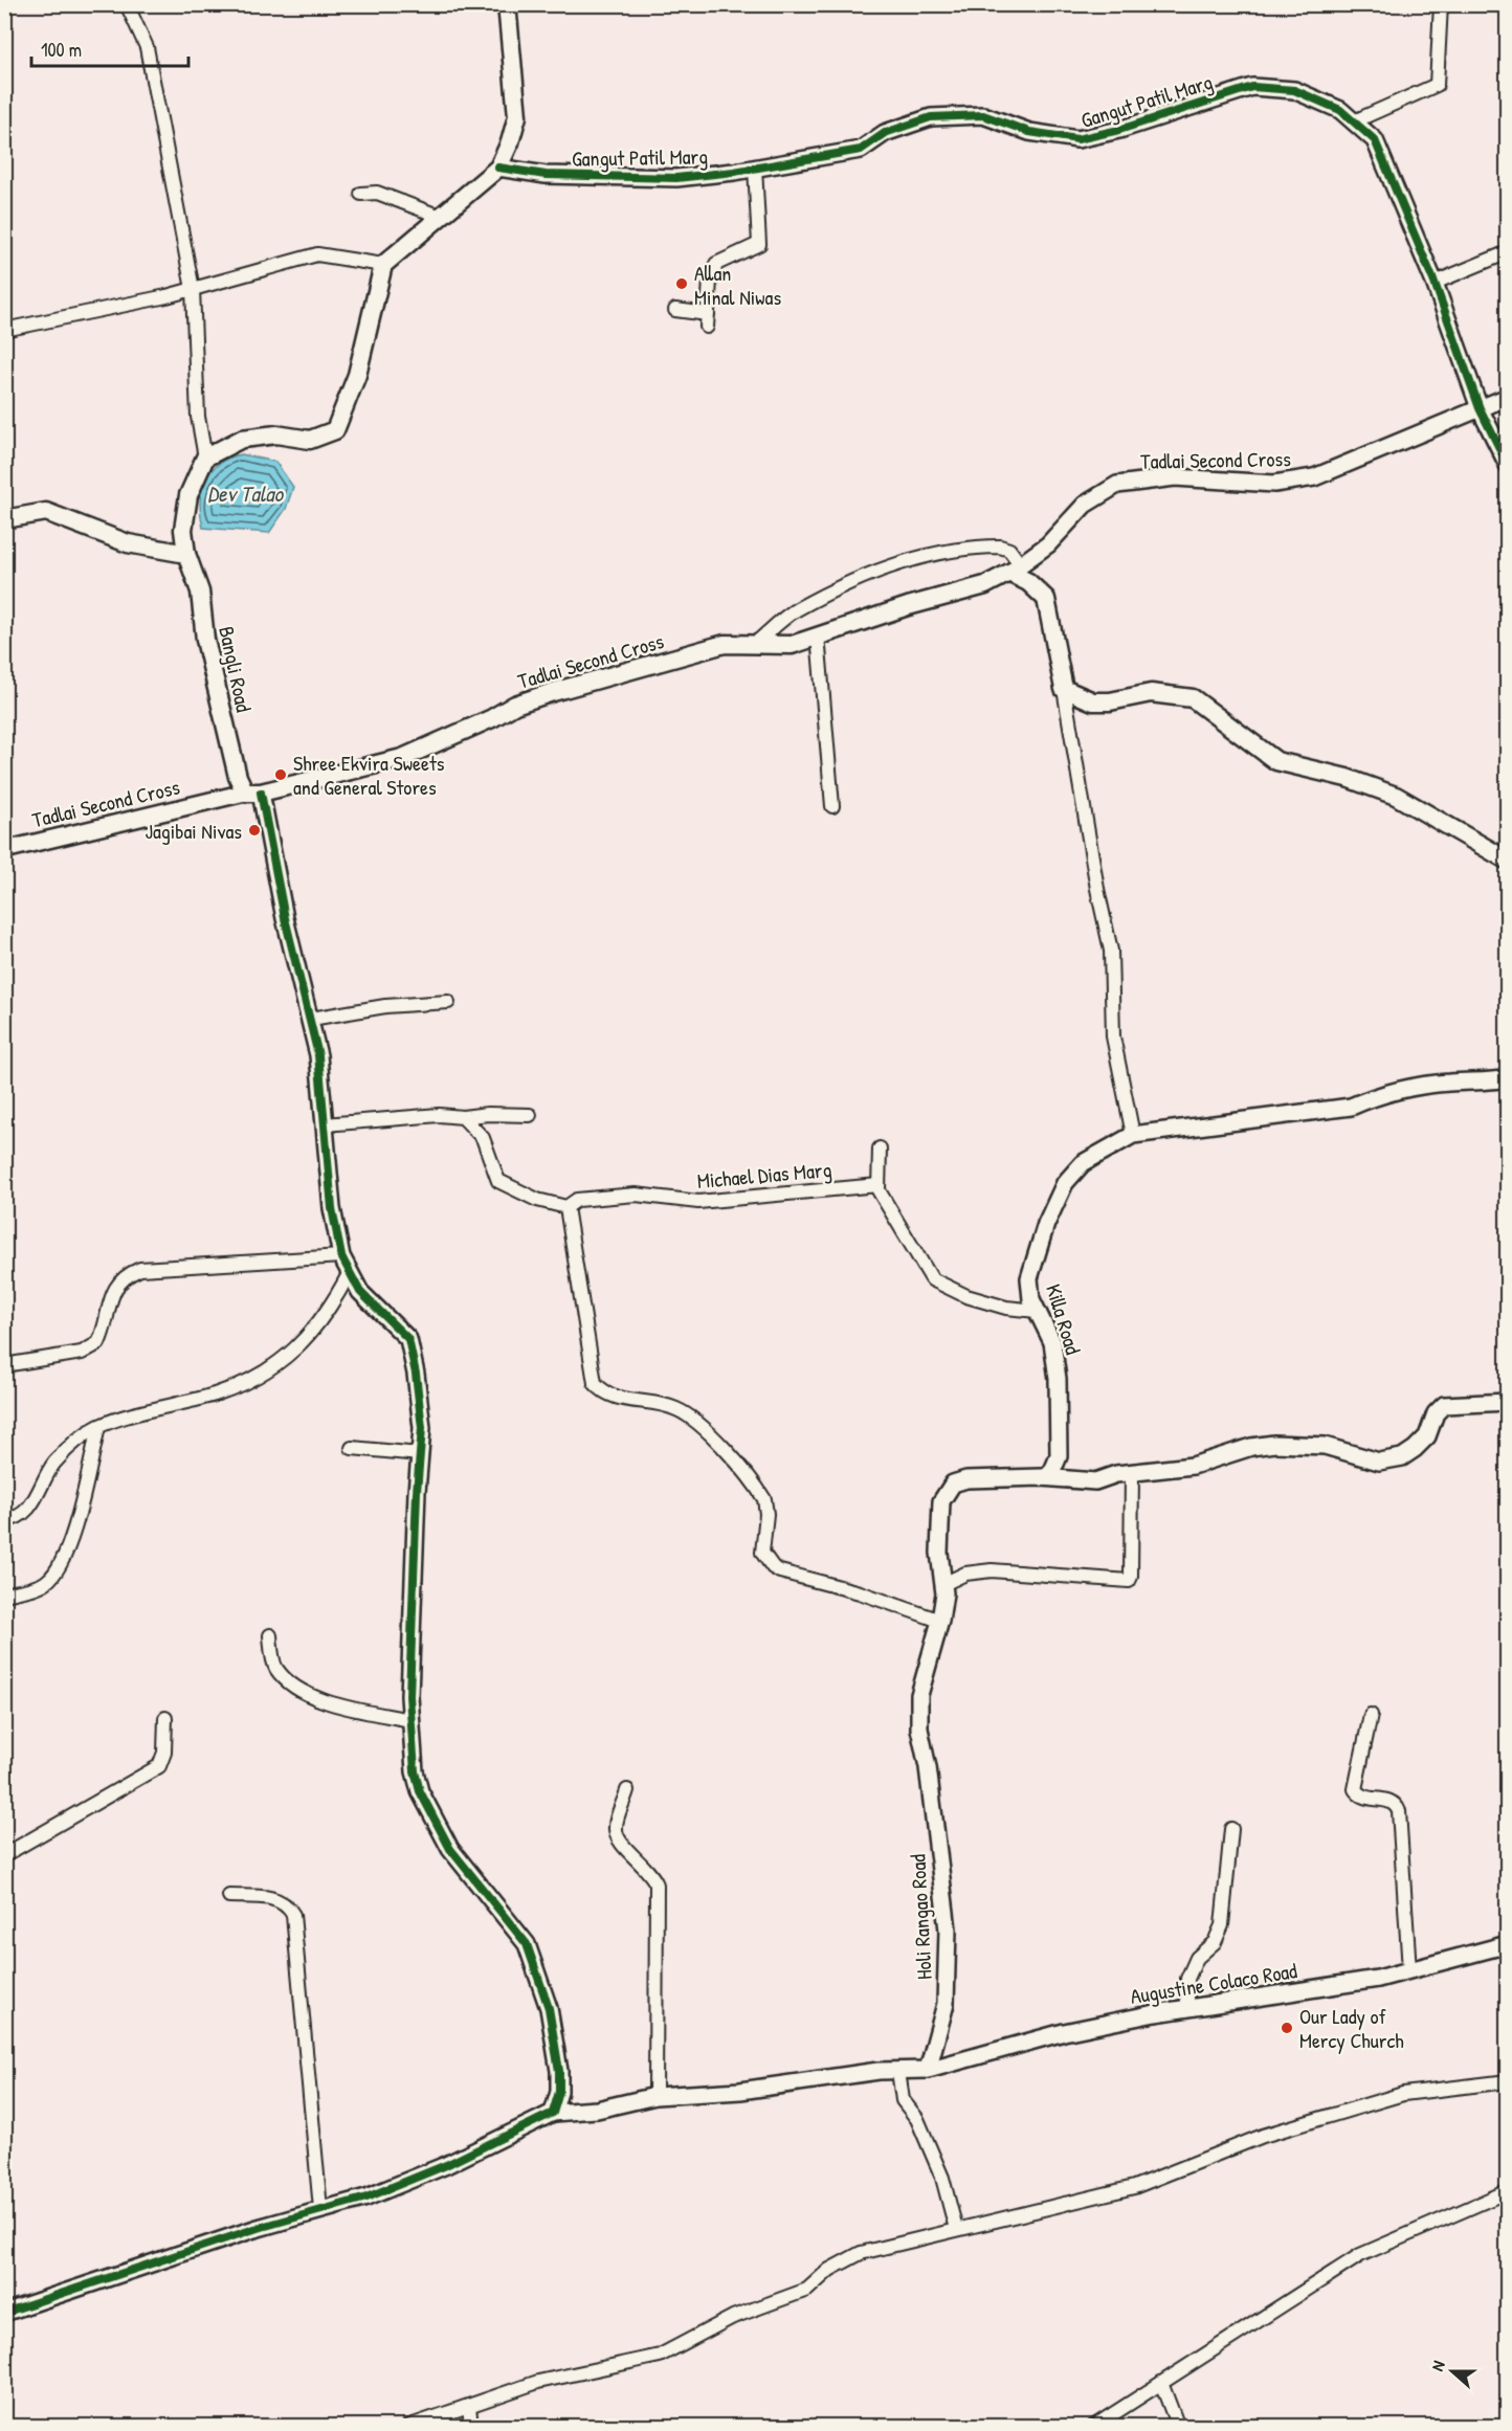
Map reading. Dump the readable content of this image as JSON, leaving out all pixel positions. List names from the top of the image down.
{
  "streets": {
    "main road": ["Tadlai Second Cross", "Bangli Road"],
    "street": [
      "Gangut Patil Marg",
      "Michael Dias Marg",
      "Killa Road",
      "Holi Rangao Road",
      "Augustine Colaco Road"
    ]
  },
  "crossings": [
    ["Gangut Patil Marg", "Tadlai Second Cross"],
    ["Tadlai Second Cross", "Bangli Road"],
    ["Killa Road", "Holi Rangao Road"],
    ["Holi Rangao Road", "Augustine Colaco Road"]
  ],
  "water": ["Dev Talao"],
  "places": [
    "Allan Minal Niwas",
    "Shree Ekvira Sweets and General Stores",
    "Jagibai Nivas",
    "Our Lady of Mercy Church"
  ],
  "scale_bar": "100 m",
  "north": "left"
}
